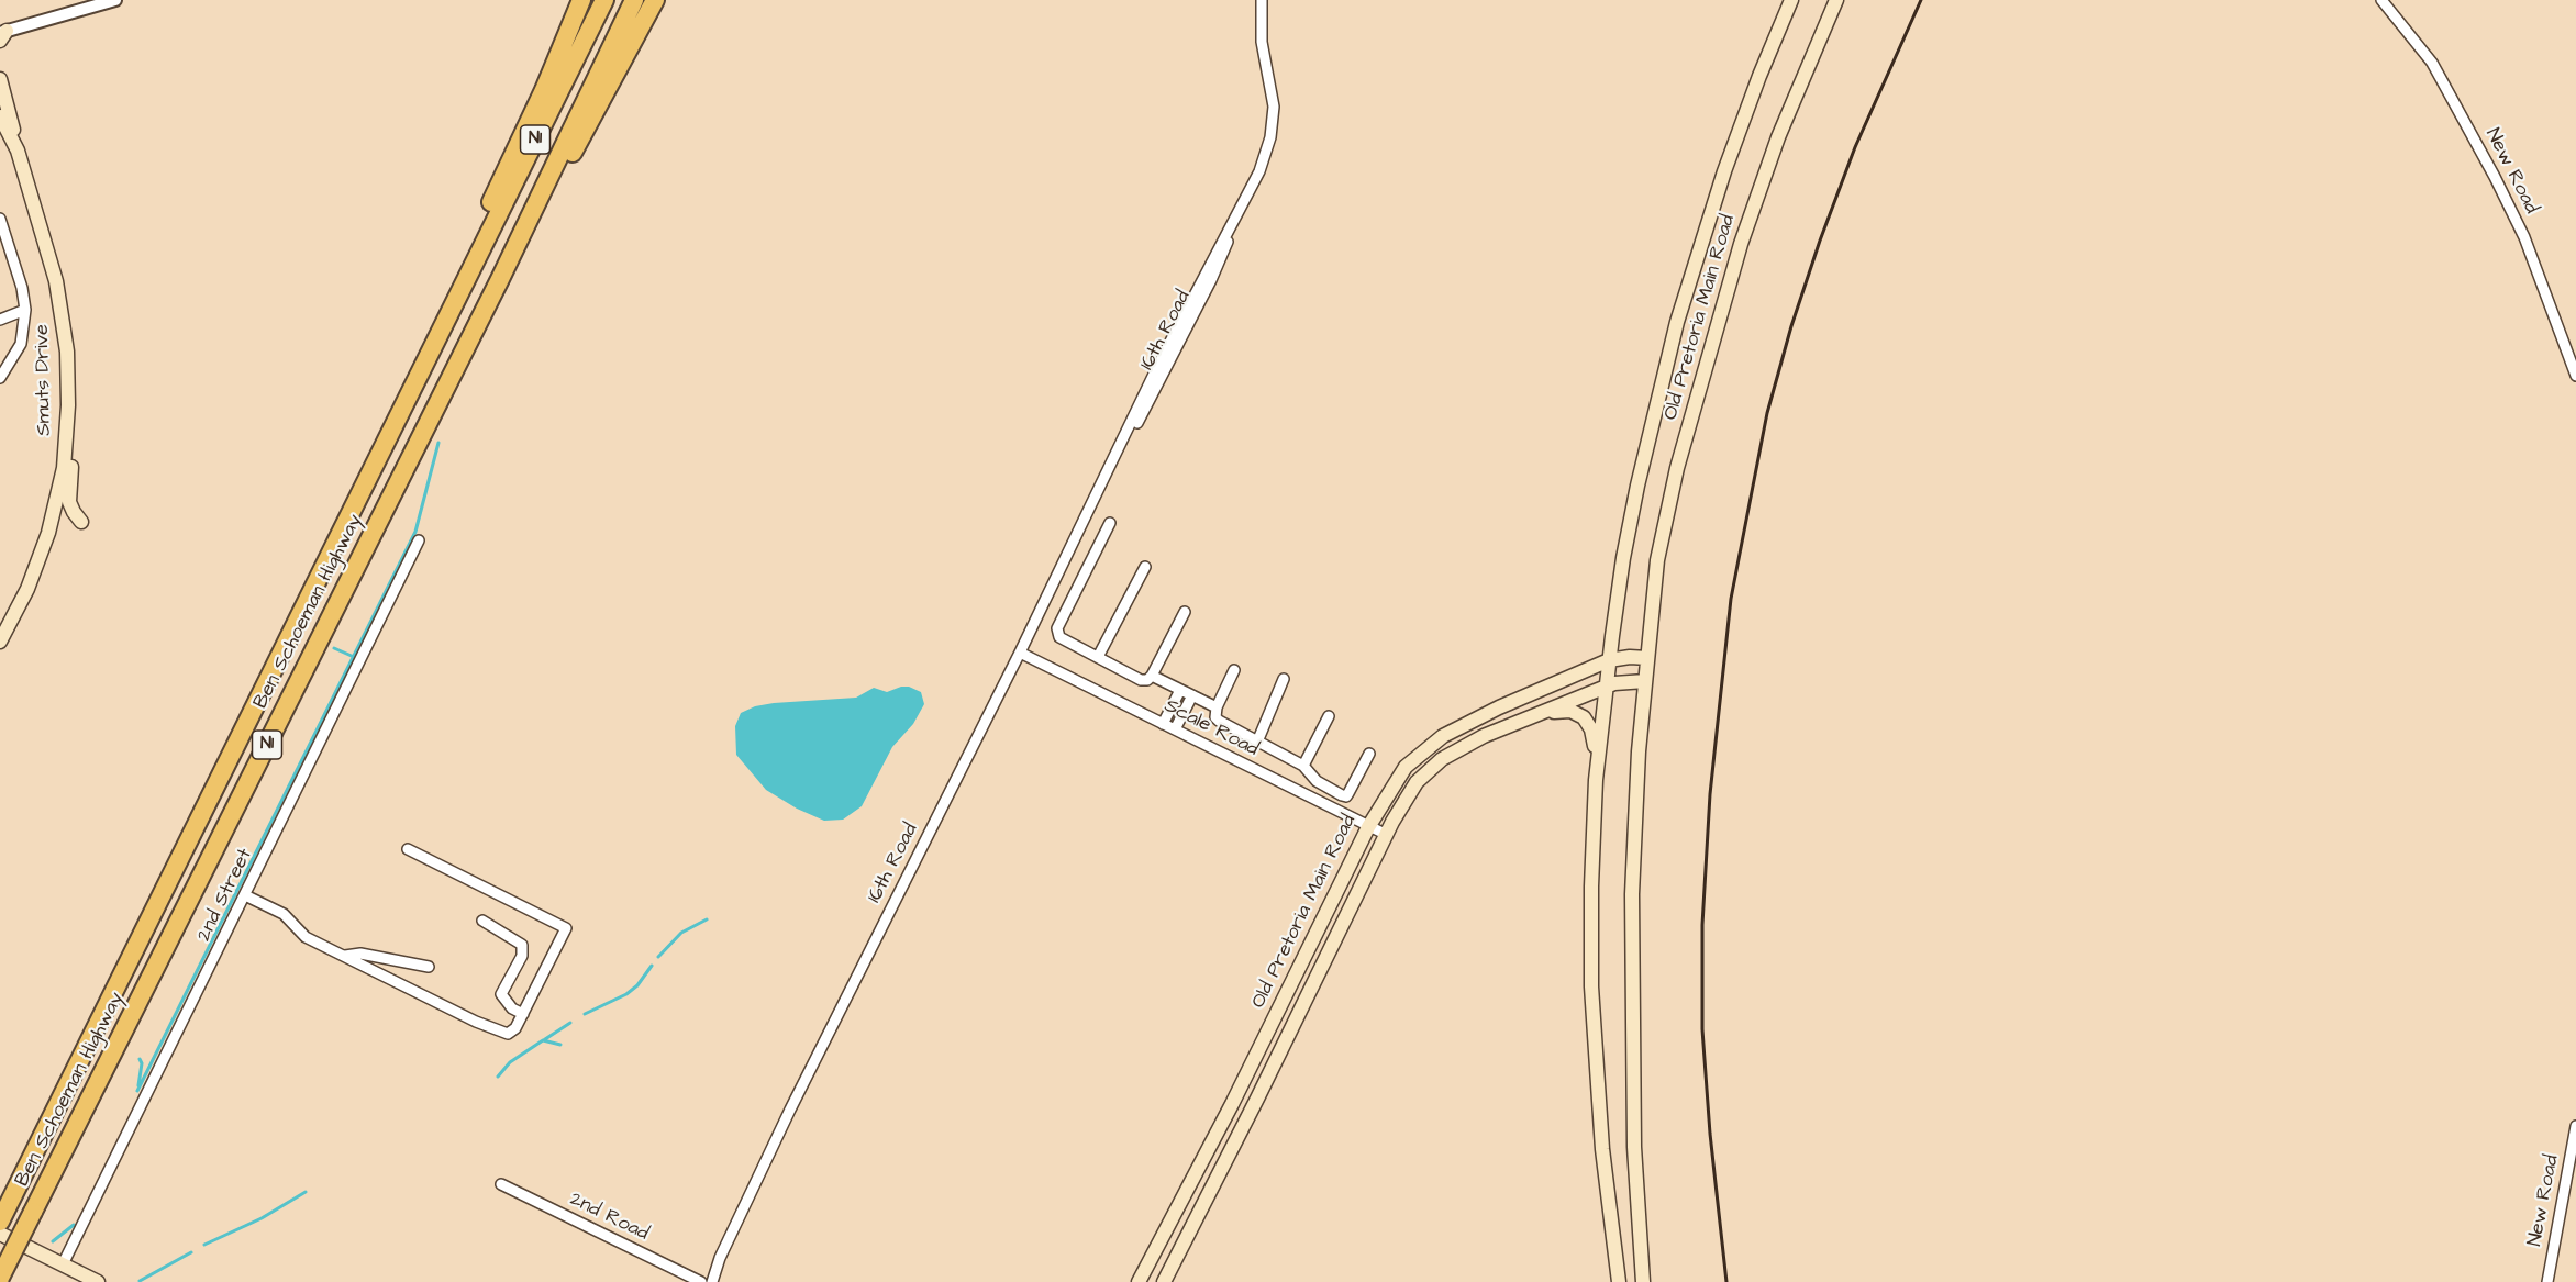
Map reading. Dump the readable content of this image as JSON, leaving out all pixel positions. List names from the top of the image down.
{
  "streets": {
    "highway": ["N1", "Ben Schoeman Highway"],
    "main road": ["Old Pretoria Main Road", "Smuts Drive"],
    "street": [
      "New Road",
      "16th Road",
      "Scale Road",
      "2nd Street",
      "2nd Road"
    ]
  },
  "crossings": [
    ["Old Pretoria Main Road", "Scale Road"],
    ["16th Road", "Scale Road"]
  ]
}
